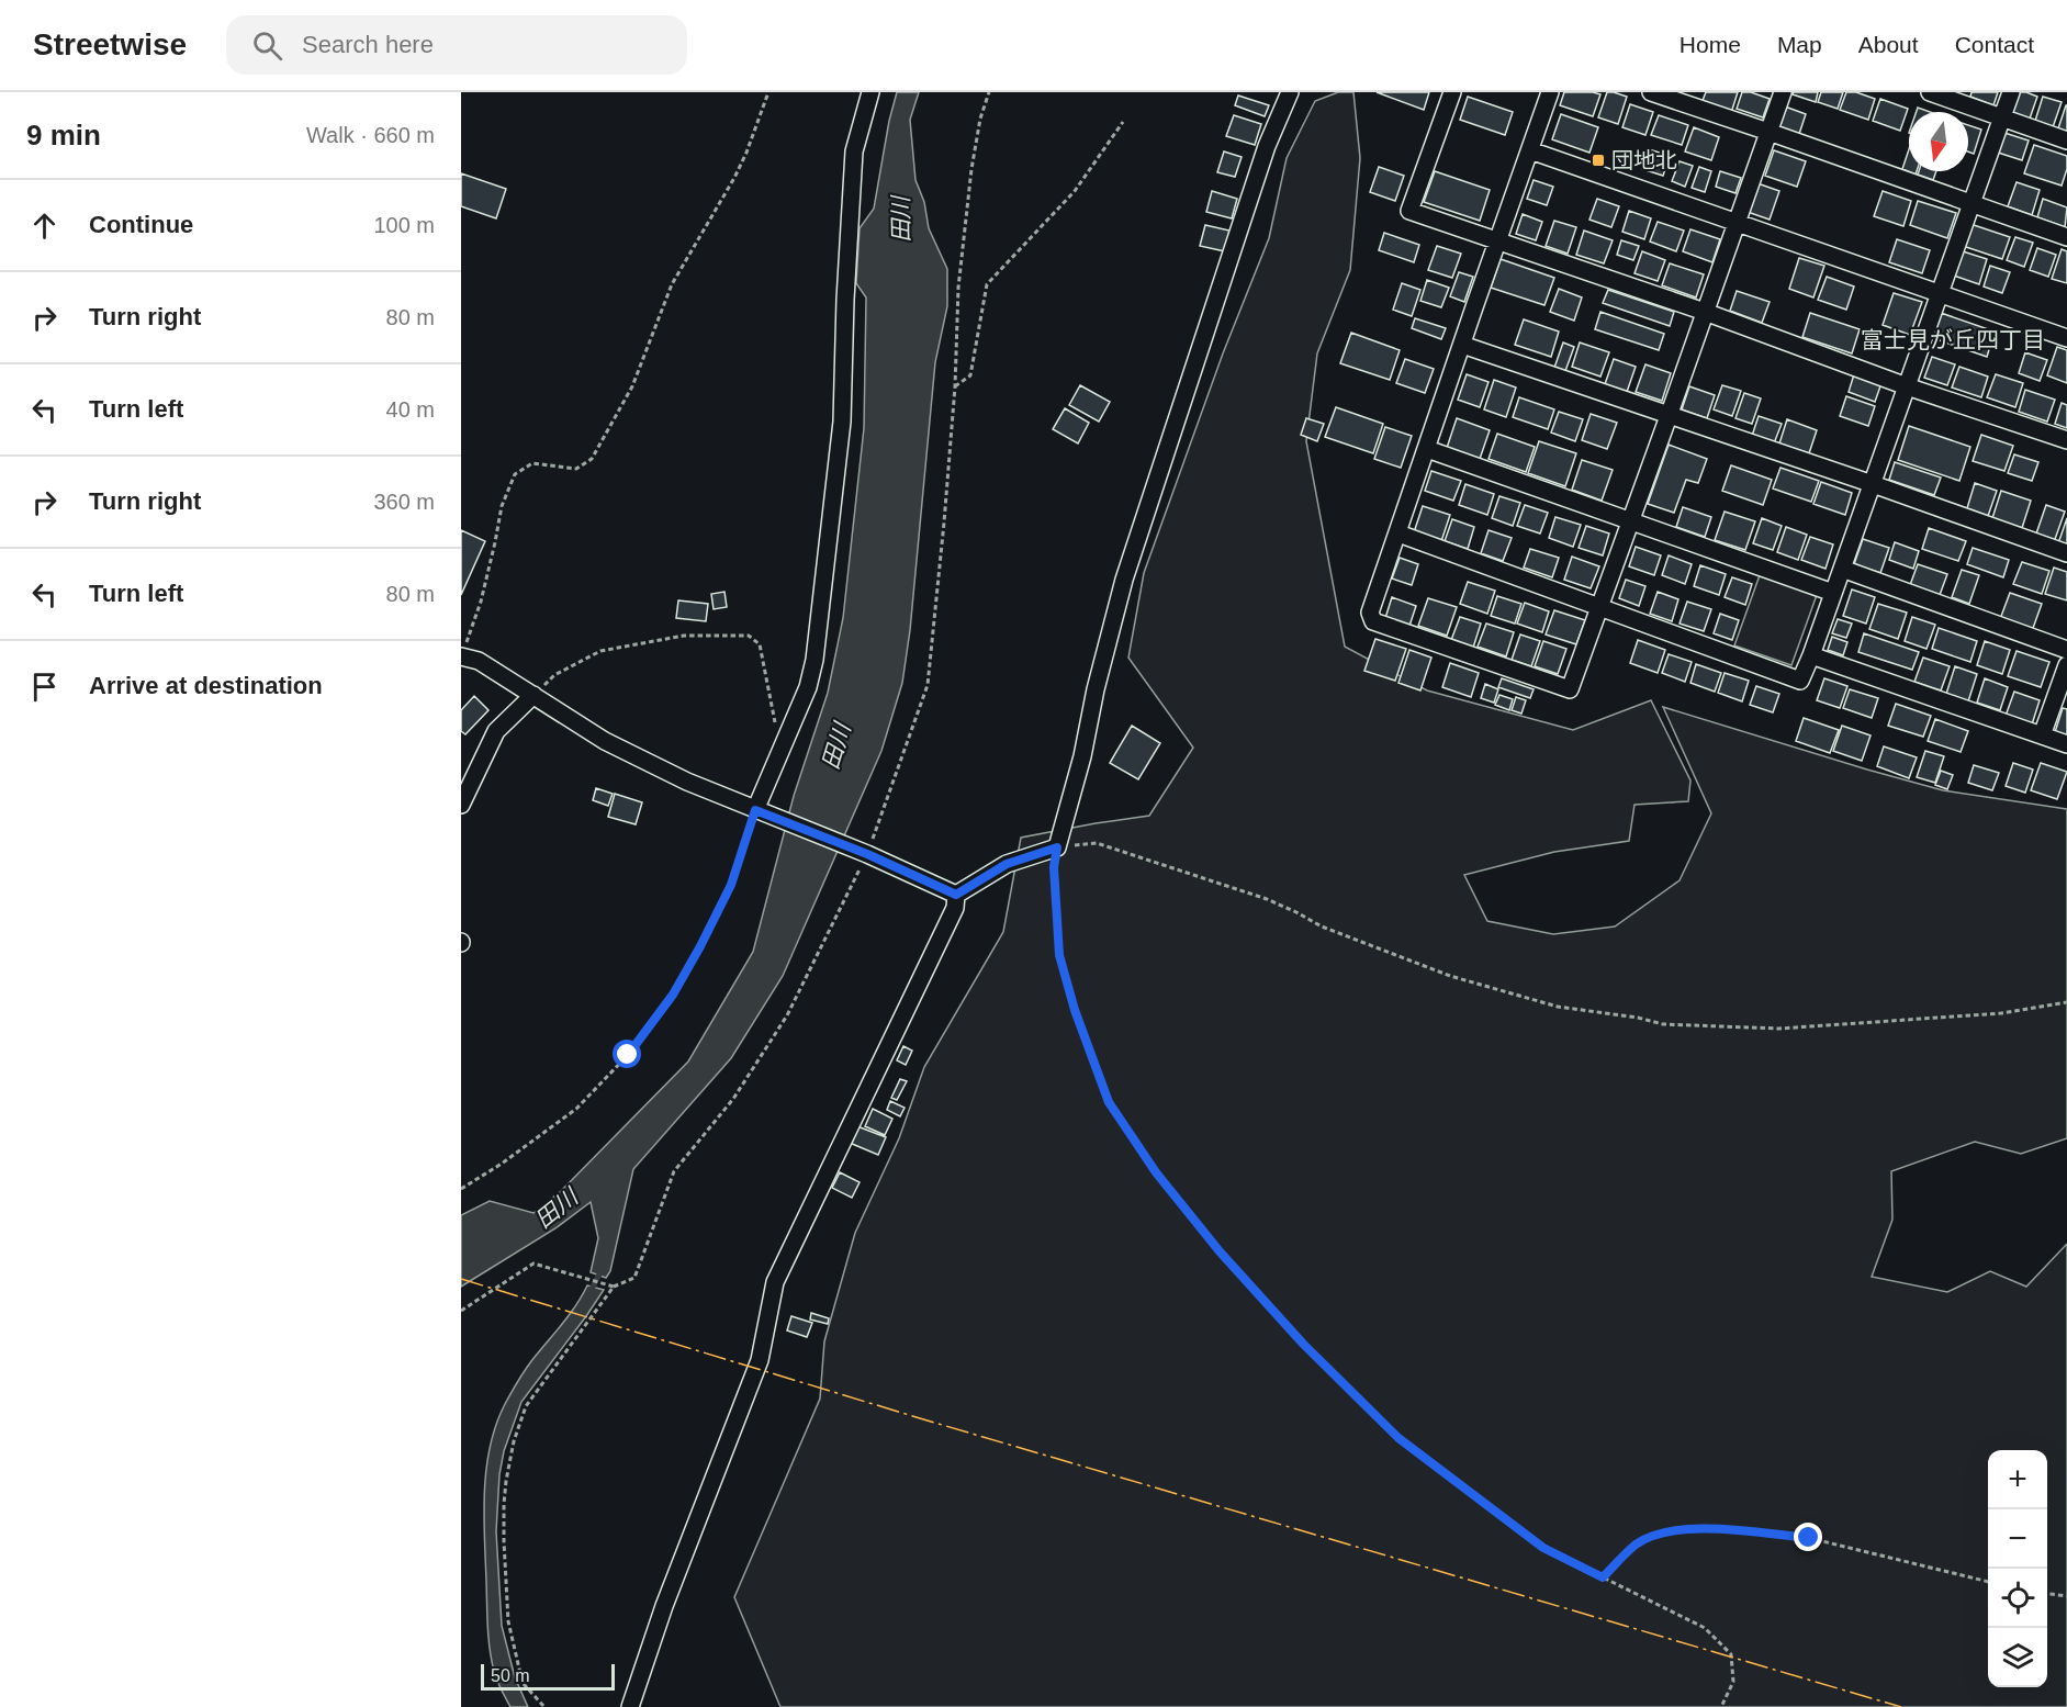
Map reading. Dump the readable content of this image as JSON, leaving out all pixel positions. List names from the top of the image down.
{
  "districts": ["富士見が丘四丁目"],
  "water": ["田川"],
  "places": {
    "transit": ["団地北"]
  },
  "scale_bar": "50 m",
  "north": "bottom",
  "page": {
    "header": "Streetwise",
    "search": "Search here",
    "nav": [
      "Home",
      "Map",
      "About",
      "Contact"
    ],
    "heading": ["9 min", "Walk · 660 m"],
    "list": [
      ["Continue", "100 m"],
      ["Turn right", "80 m"],
      ["Turn left", "40 m"],
      ["Turn right", "360 m"],
      ["Turn left", "80 m"],
      "Arrive at destination"
    ],
    "map_buttons": ["+", "−"],
    "scale": "50 m"
  }
}
